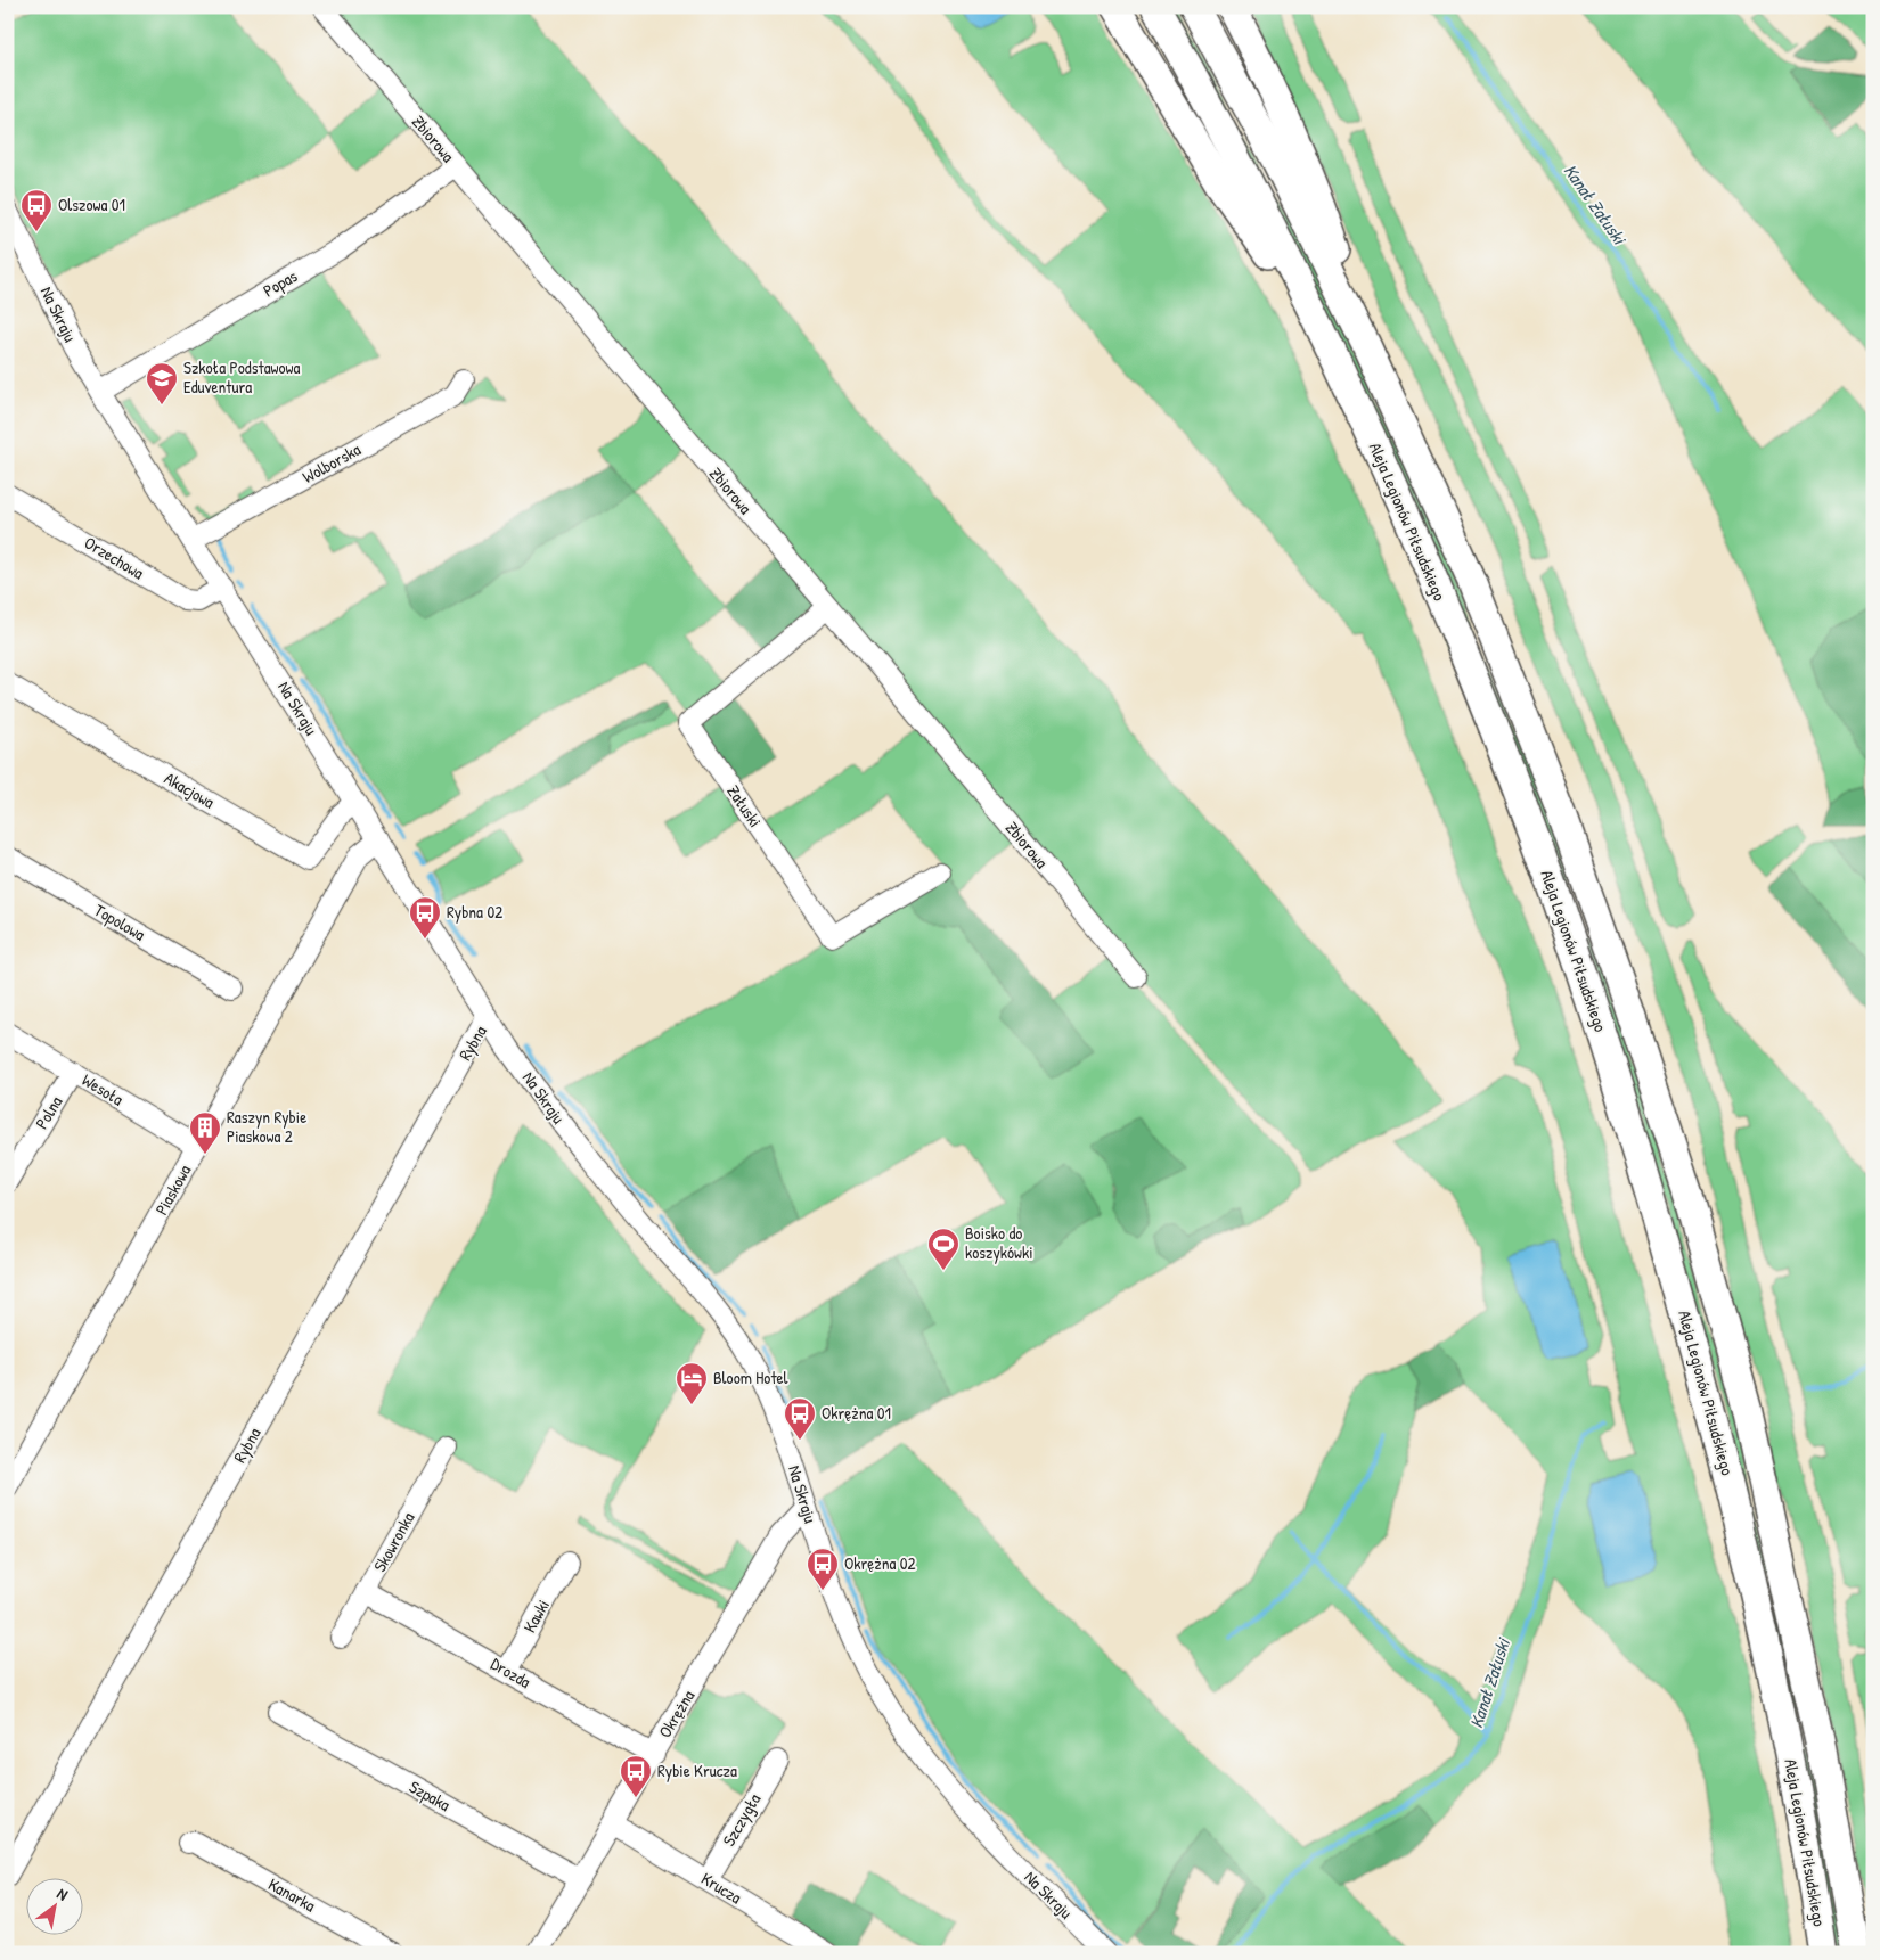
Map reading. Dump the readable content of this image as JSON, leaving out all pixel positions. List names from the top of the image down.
{
  "streets": {
    "highway": ["Aleja Legionów Piłsudskiego"],
    "street": [
      "Zbiorowa",
      "Popas",
      "Na Skraju",
      "Wolborska",
      "Orzechowa",
      "Akacjowa",
      "Załuski",
      "Topolowa",
      "Rybna",
      "Wesoła",
      "Polna",
      "Piaskowa",
      "Skowronka",
      "Kawki",
      "Drozda",
      "Okrężna",
      "Szpaka",
      "Szczygła",
      "Krucza",
      "Kanarka"
    ]
  },
  "crossings": [
    ["Zbiorowa", "Popas"],
    ["Zbiorowa", "Załuski"],
    ["Popas", "Na Skraju"],
    ["Na Skraju", "Wolborska"],
    ["Na Skraju", "Orzechowa"],
    ["Na Skraju", "Akacjowa"],
    ["Na Skraju", "Rybna"],
    ["Na Skraju", "Piaskowa"],
    ["Na Skraju", "Okrężna"],
    ["Wesoła", "Polna"],
    ["Wesoła", "Piaskowa"],
    ["Skowronka", "Drozda"],
    ["Kawki", "Drozda"],
    ["Drozda", "Okrężna"],
    ["Okrężna", "Szpaka"],
    ["Okrężna", "Krucza"],
    ["Szczygła", "Krucza"]
  ],
  "water": ["Kanał Załuski"],
  "places": {
    "bus stop": [
      "Olszowa 01",
      "Rybna 02",
      "Okrężna 01",
      "Okrężna 02",
      "Rybie Krucza"
    ],
    "school or university": ["Szkoła Podstawowa Eduventura"],
    "building": ["Raszyn Rybie Piaskowa 2"],
    "sports": ["Boisko do koszykówki"],
    "hotel": ["Bloom Hotel"]
  },
  "north": "top right"
}
